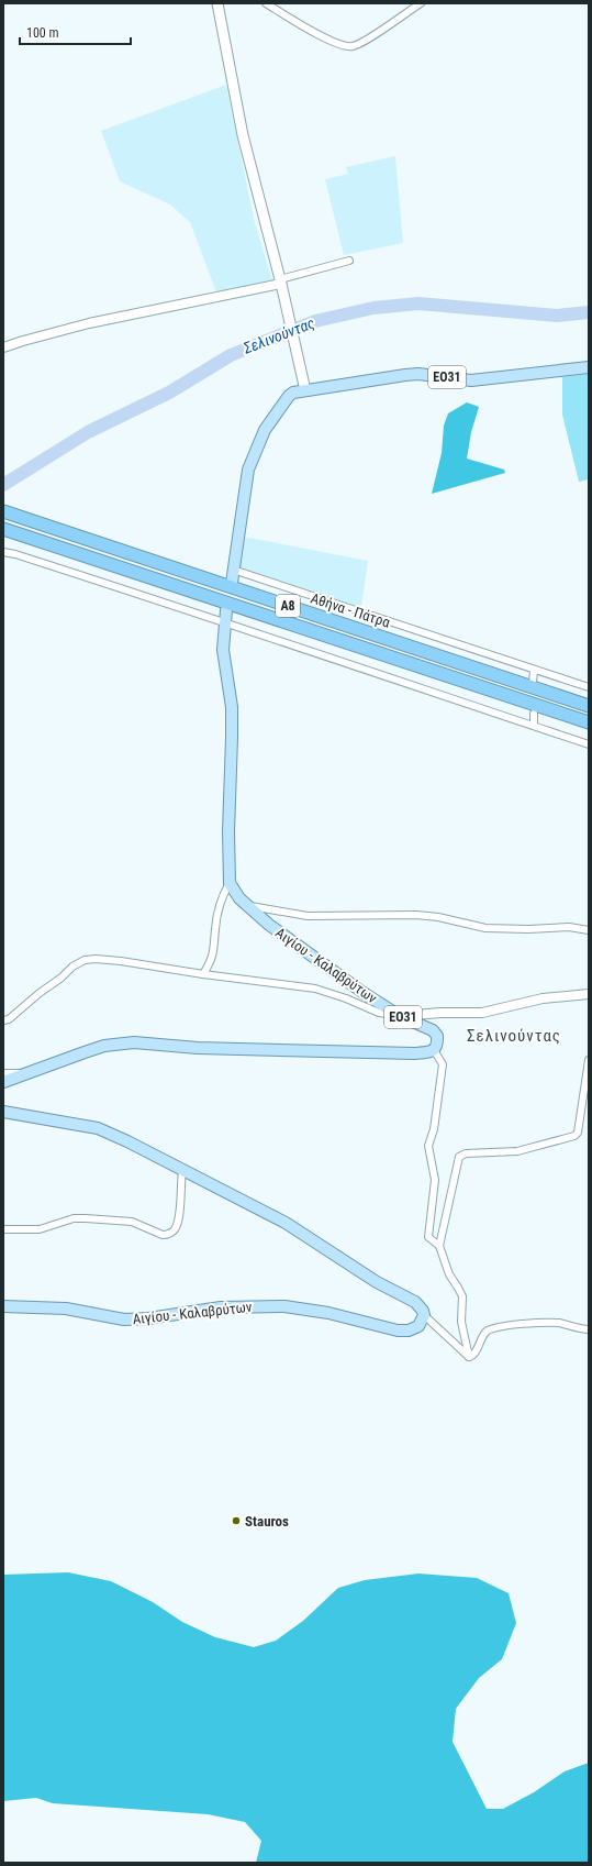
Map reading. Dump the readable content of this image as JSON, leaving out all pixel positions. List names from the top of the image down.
{
  "streets": {
    "highway": ["Α8", "Αθήνα - Πάτρα"],
    "main road": ["ΕΟ31", "Αιγίου - Καλαβρύτων"]
  },
  "districts": ["Σελινούντας"],
  "water": ["Σελινούντας"],
  "places": ["Stauros"],
  "scale_bar": "100 m"
}
